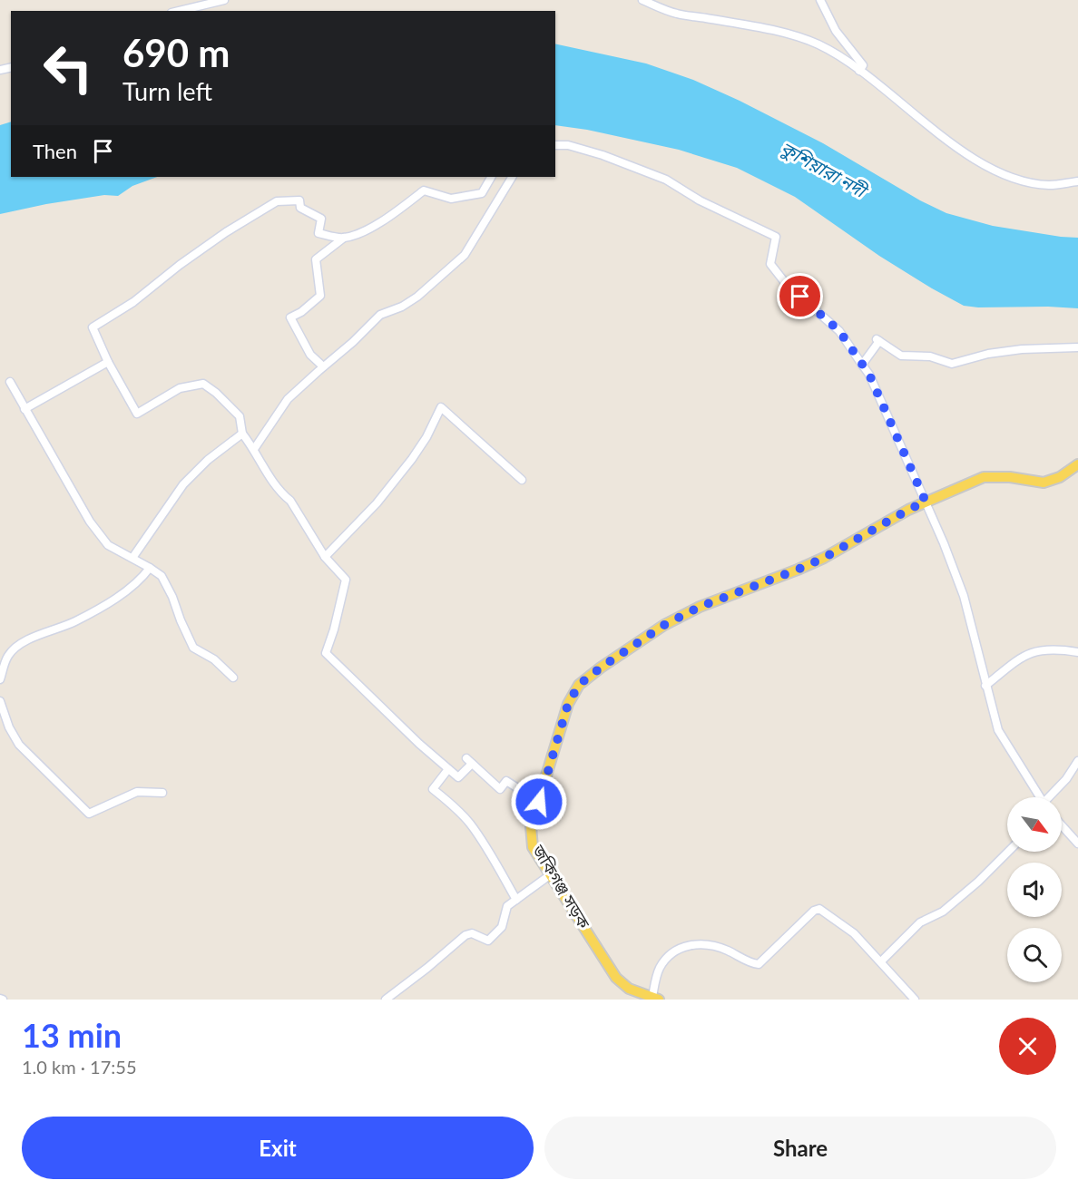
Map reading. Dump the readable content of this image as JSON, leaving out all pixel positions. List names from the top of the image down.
{
  "streets": {
    "main road": ["জকিগঞ্জ সড়ক"]
  },
  "water": ["কুশিয়ারা নদী"],
  "north": "bottom right",
  "page": {
    "turn": ["690 m", "Turn left"],
    "then": "Then",
    "heading": ["13 min", "1.0 km · 17:55"],
    "buttons": ["Exit", "Share"]
  }
}
